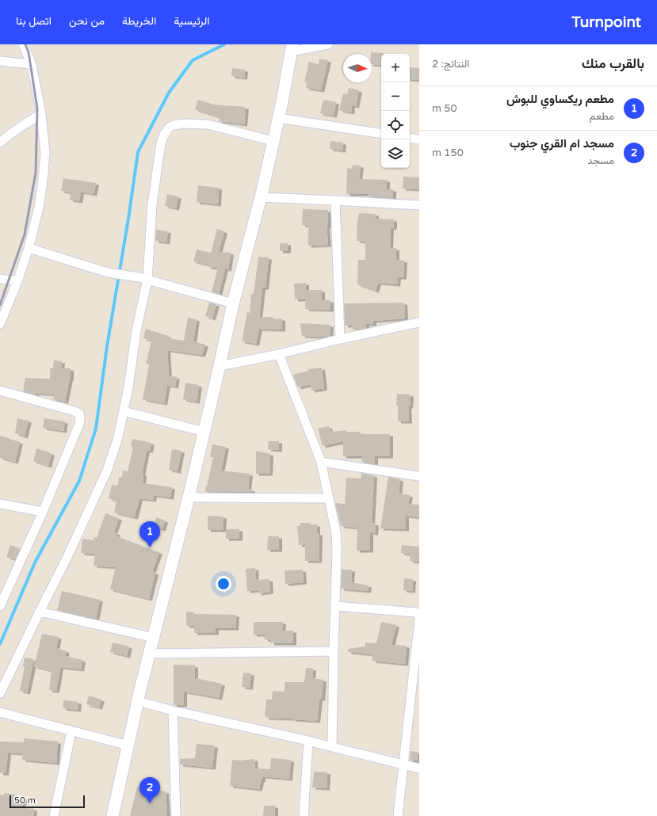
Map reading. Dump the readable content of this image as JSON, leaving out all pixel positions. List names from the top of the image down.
{
  "scale_bar": "50 m",
  "north": "right",
  "page": {
    "header": "Turnpoint",
    "nav": [
      "الرئيسية",
      "الخريطة",
      "من نحن",
      "اتصل بنا"
    ],
    "heading": ["بالقرب منك", "النتائج: 2"],
    "map_buttons": ["+", "−"],
    "list": [
      {
        "mark": "1",
        "name": "مطعم ريكساوي للبوش",
        "note": "مطعم",
        "value": "50 m"
      },
      {
        "mark": "2",
        "name": "مسجد ام القري جنوب",
        "note": "مسجد",
        "value": "150 m"
      }
    ],
    "pins": ["1", "2"],
    "scale": "50 m"
  }
}
